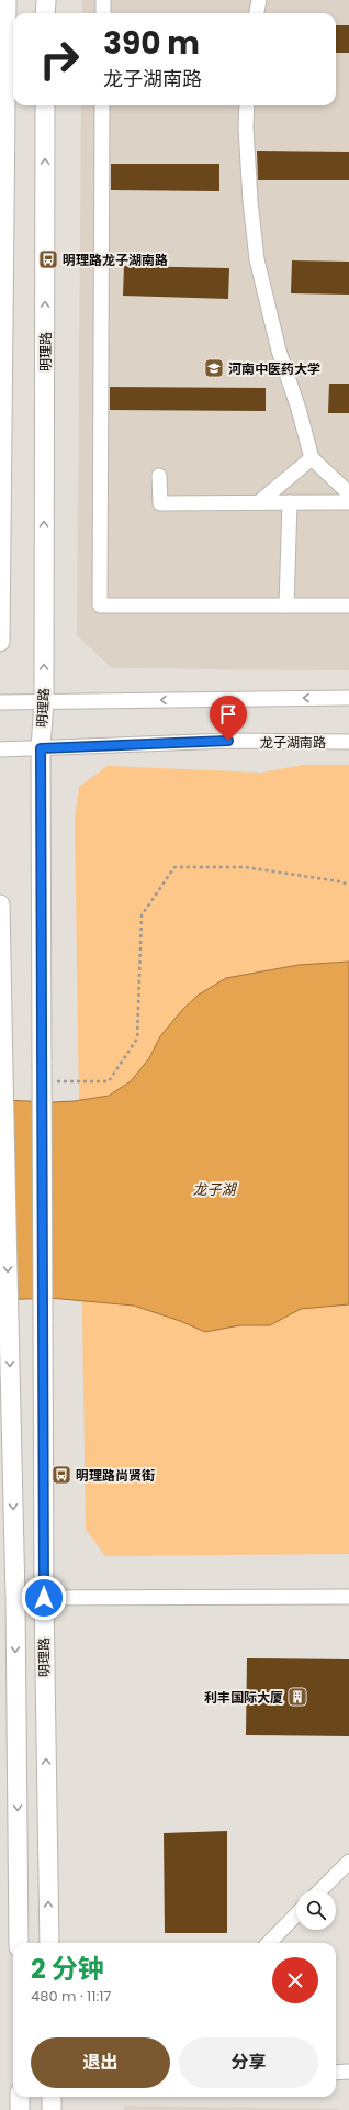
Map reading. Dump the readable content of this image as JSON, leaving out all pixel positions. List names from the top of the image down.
{
  "streets": {
    "main road": ["明理路"],
    "street": ["龙子湖南路"]
  },
  "crossings": [
    ["明理路", "龙子湖南路"]
  ],
  "water": ["龙子湖"],
  "places": {
    "bus stop": ["明理路龙子湖南路", "明理路尚贤街"],
    "school or university": ["河南中医药大学"],
    "building": ["利丰国际大厦"]
  },
  "page": {
    "turn": ["390 m", "龙子湖南路"],
    "heading": ["2 分钟", "480 m · 11:17"],
    "buttons": ["退出", "分享"]
  }
}
